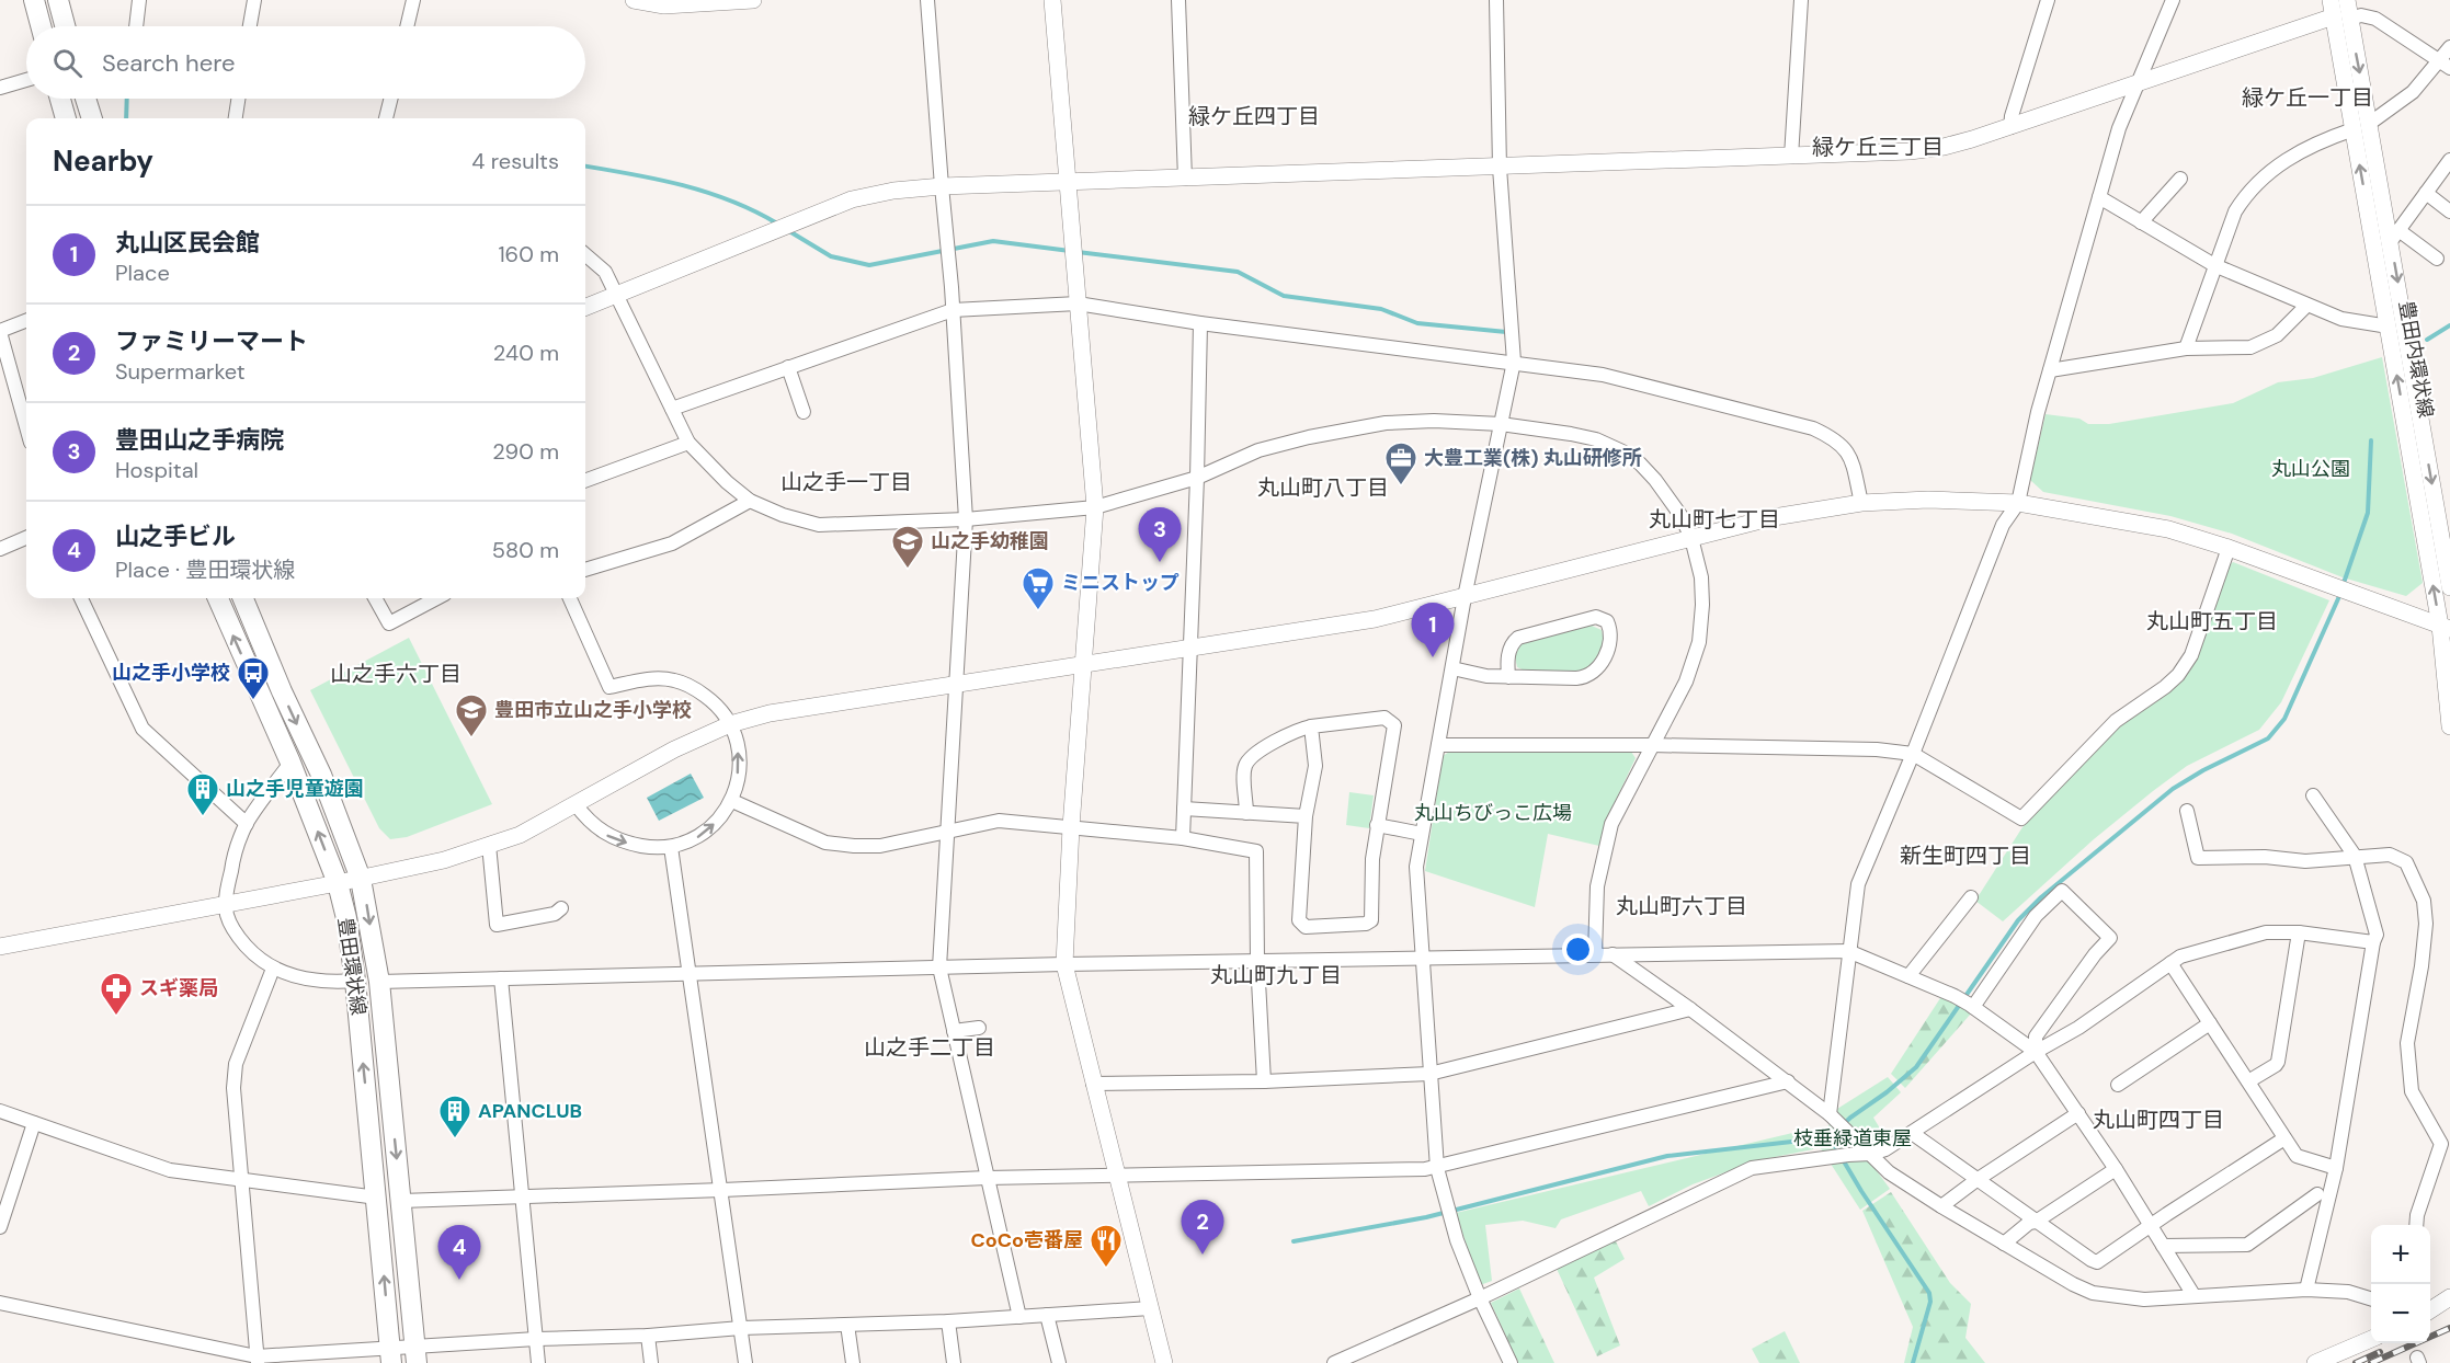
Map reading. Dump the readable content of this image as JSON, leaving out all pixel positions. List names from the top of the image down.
{
  "streets": {
    "main road": ["豊田環状線"],
    "street": ["豊田内環状線"]
  },
  "districts": [
    "緑ケ丘一丁目",
    "緑ケ丘四丁目",
    "緑ケ丘三丁目",
    "山之手一丁目",
    "丸山町八丁目",
    "丸山町七丁目",
    "丸山町五丁目",
    "山之手六丁目",
    "新生町四丁目",
    "丸山町六丁目",
    "丸山町九丁目",
    "山之手二丁目",
    "丸山町四丁目"
  ],
  "parks": ["丸山公園", "丸山ちびっこ広場", "枝垂緑道東屋"],
  "places": {
    "office": ["大豊工業(株) 丸山研修所"],
    "school or university": ["山之手幼稚園", "豊田市立山之手小学校"],
    "supermarket": ["ミニストップ"],
    "bus stop": ["山之手小学校"],
    "building": ["山之手児童遊園", "APANCLUB"],
    "pharmacy": ["スギ薬局"],
    "restaurant": ["CoCo壱番屋"]
  },
  "page": {
    "search": "Search here",
    "heading": ["Nearby", "4 results"],
    "list": [
      {
        "mark": "1",
        "name": "丸山区民会館",
        "note": "Place",
        "value": "160 m"
      },
      {
        "mark": "2",
        "name": "ファミリーマート",
        "note": "Supermarket",
        "value": "240 m"
      },
      {
        "mark": "3",
        "name": "豊田山之手病院",
        "note": "Hospital",
        "value": "290 m"
      },
      {
        "mark": "4",
        "name": "山之手ビル",
        "note": "Place · 豊田環状線",
        "value": "580 m"
      }
    ],
    "pins": [
      "3",
      "1",
      "2",
      "4"
    ],
    "map_buttons": ["+", "−"]
  }
}
